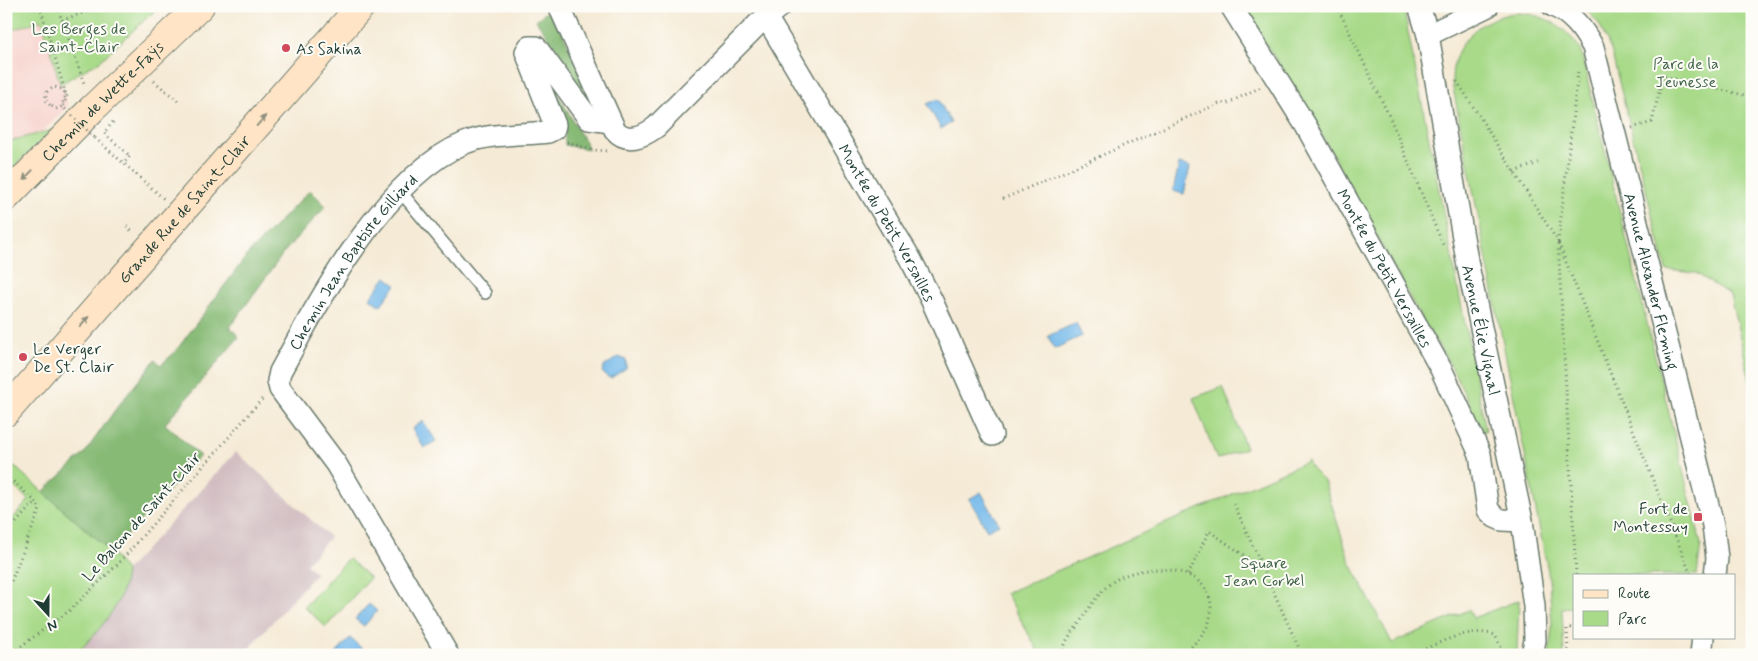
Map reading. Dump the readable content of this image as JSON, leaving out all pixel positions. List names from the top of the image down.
{
  "streets": {
    "main road": ["Chemin de Wette-Faÿs", "Grande Rue de Saint-Clair"],
    "street": [
      "Montée du Petit Versailles",
      "Chemin Jean Baptiste Gilliard",
      "Avenue Alexander Fleming",
      "Avenue Élie Vignal"
    ],
    "path": ["Le Balcon de Saint-Clair"]
  },
  "crossings": [
    ["Montée du Petit Versailles", "Avenue Élie Vignal"],
    ["Chemin Jean Baptiste Gilliard", "Le Balcon de Saint-Clair"]
  ],
  "one_way": ["Chemin de Wette-Faÿs", "Grande Rue de Saint-Clair"],
  "parks": ["Les Berges de Saint-Clair", "Parc de la Jeunesse", "Square Jean Corbel"],
  "places": {
    "other": ["As Sakina", "Le Verger De St. Clair"],
    "transit": ["Fort de Montessuy"]
  },
  "legend": ["Route", "Parc"],
  "north": "bottom"
}
